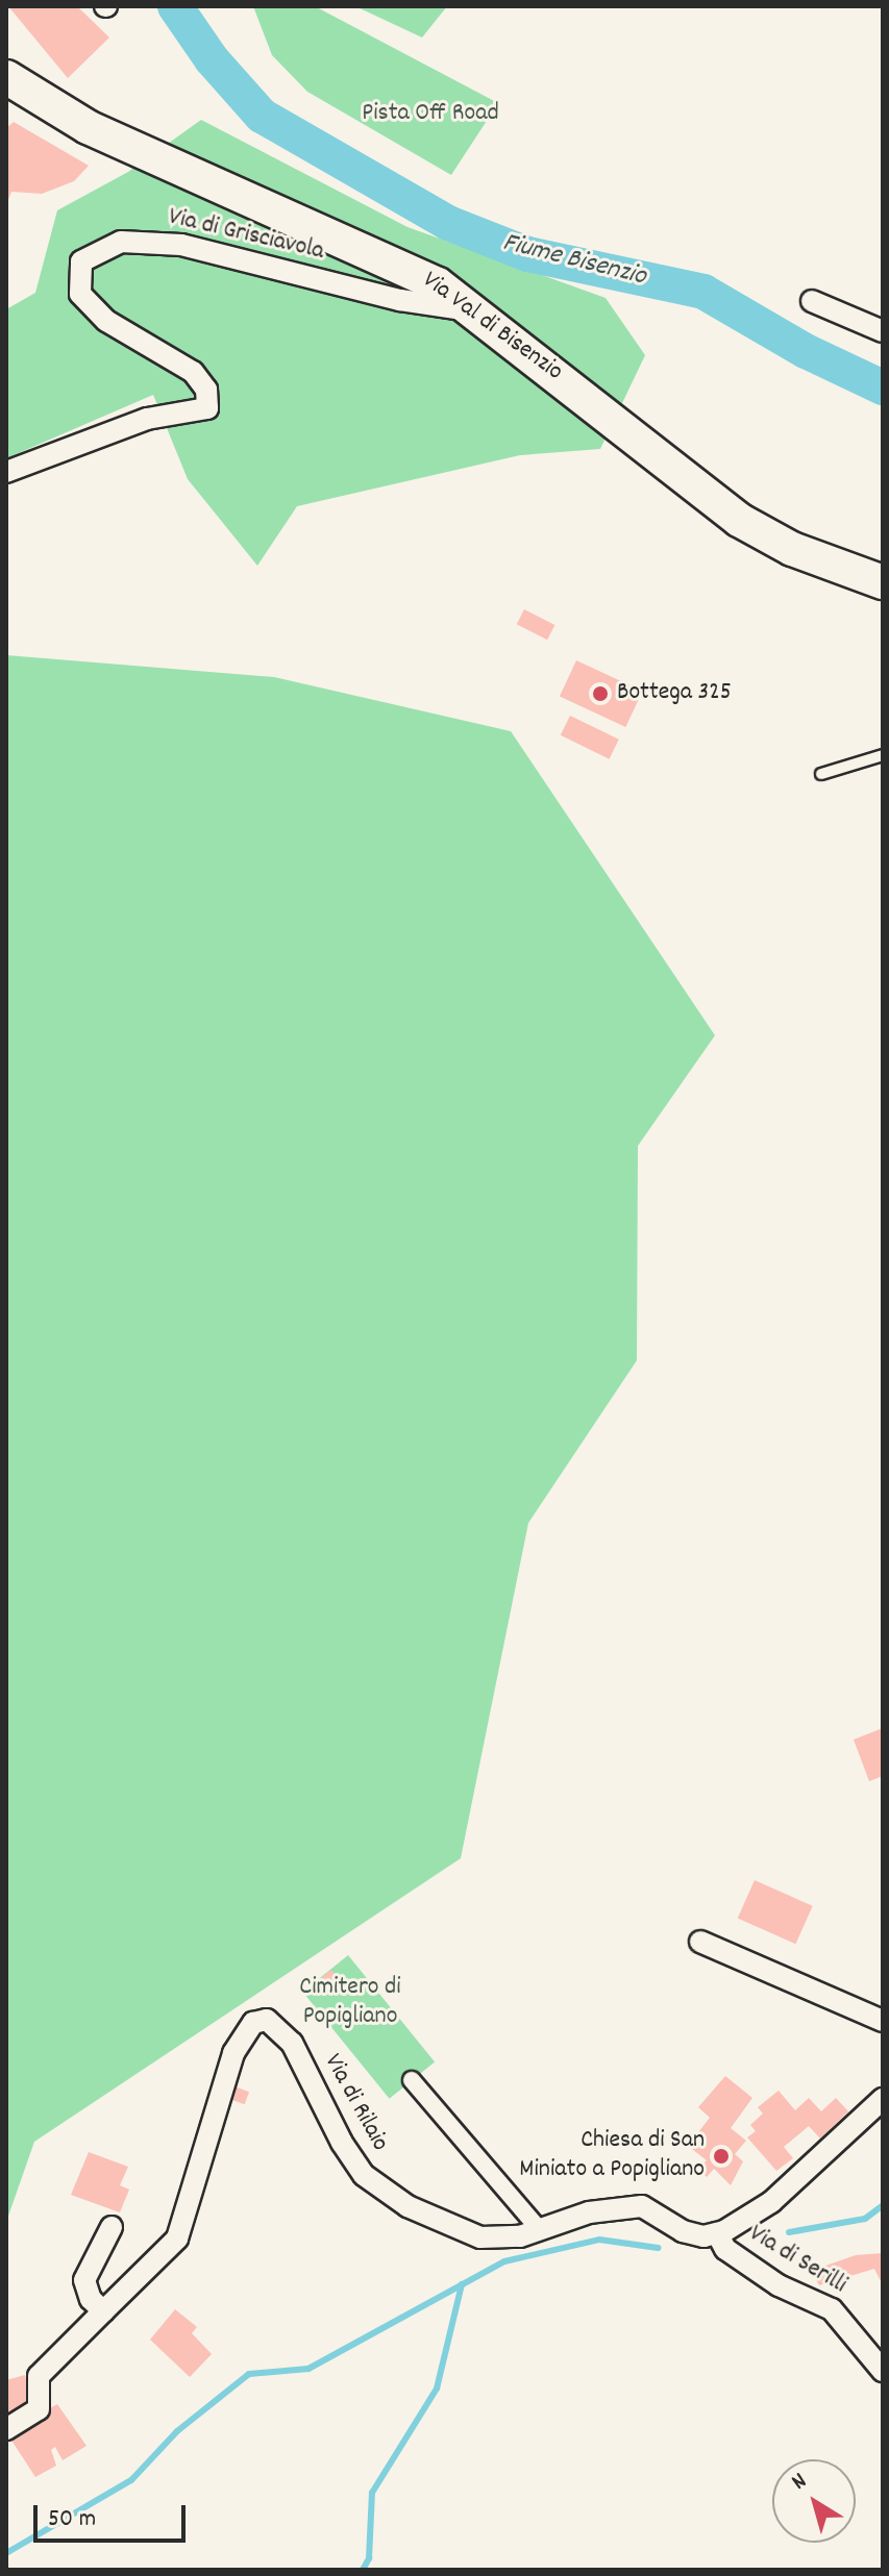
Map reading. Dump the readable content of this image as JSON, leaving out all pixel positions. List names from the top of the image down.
{
  "streets": {
    "main road": ["Via Val di Bisenzio"],
    "street": ["Via di Grisciavola", "Via di Rilaio", "Via di Serilli"]
  },
  "crossings": [
    ["Via di Grisciavola", "Via Val di Bisenzio"],
    ["Via di Rilaio", "Via di Serilli"]
  ],
  "water": ["Fiume Bisenzio"],
  "parks": ["Pista Off Road", "Cimitero di Popigliano"],
  "places": ["Bottega 325", "Chiesa di San Miniato a Popigliano"],
  "scale_bar": "50 m",
  "north": "top left"
}
